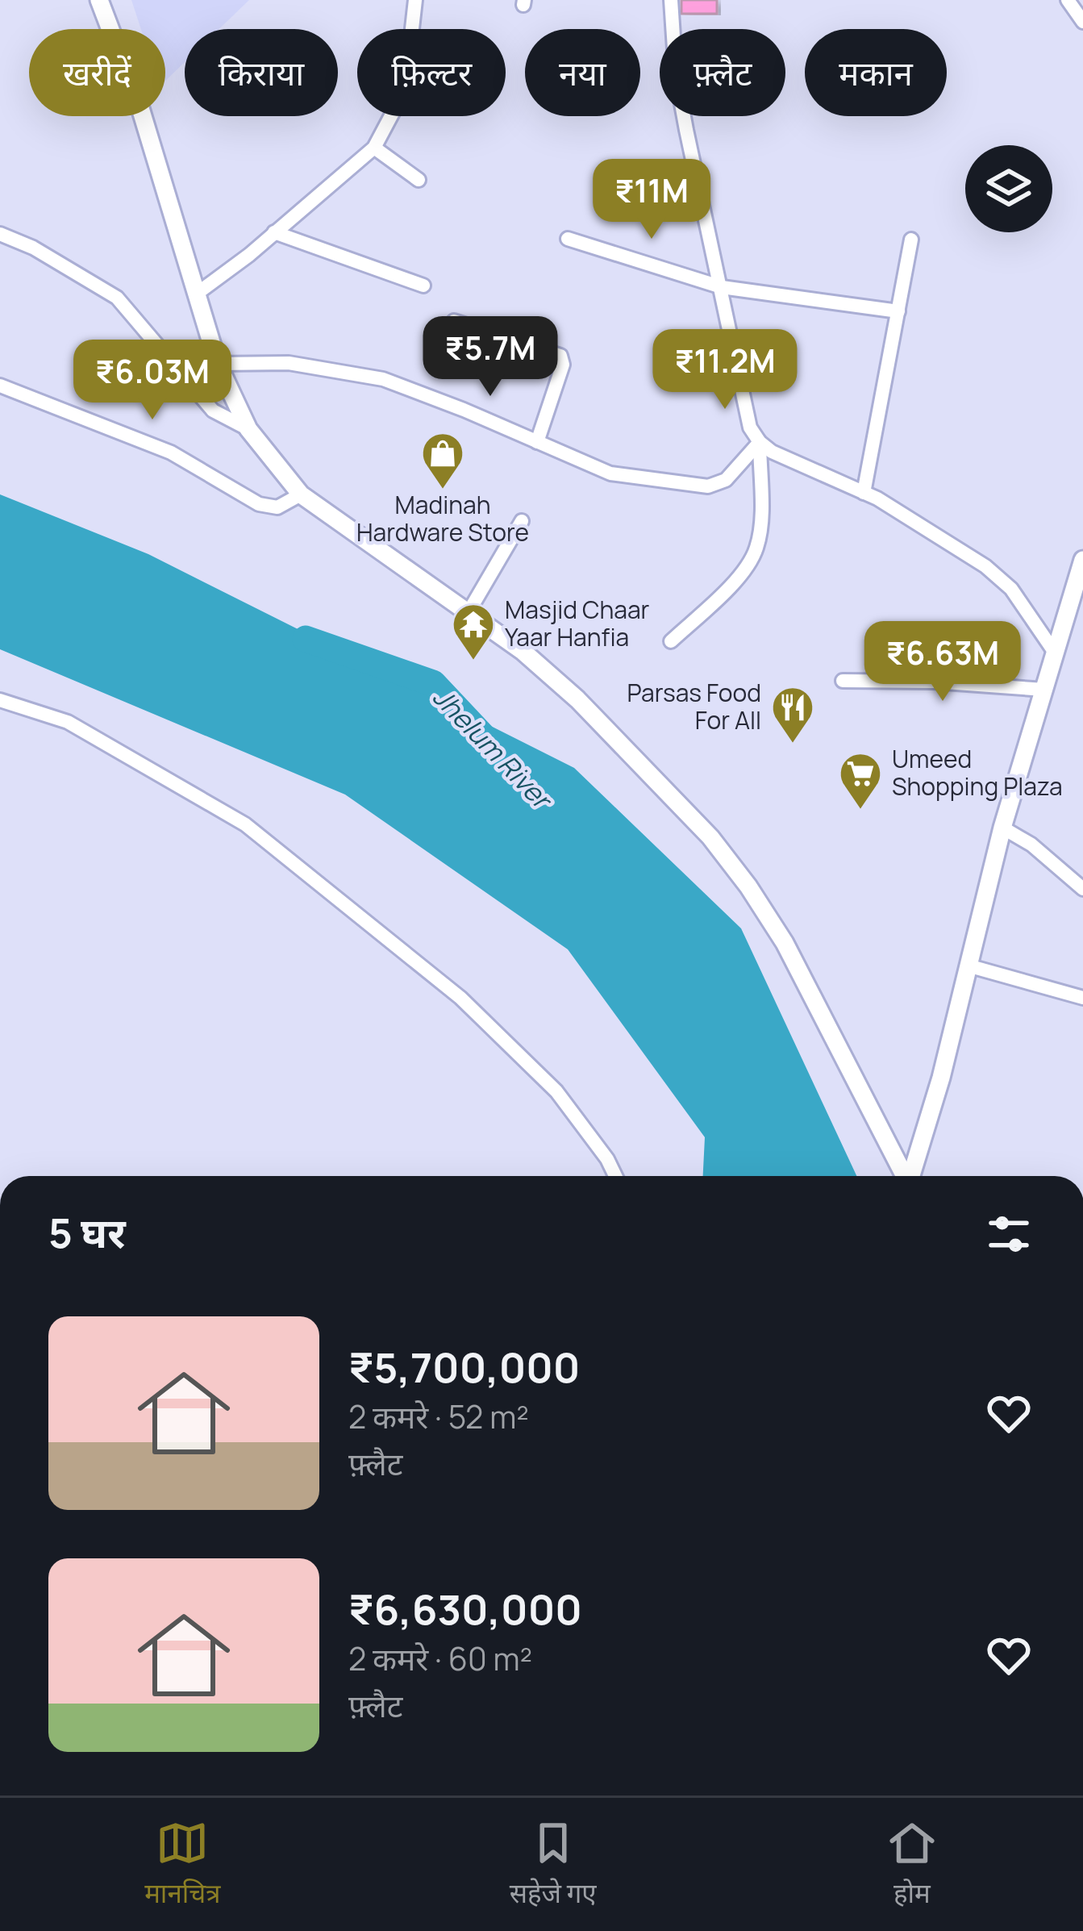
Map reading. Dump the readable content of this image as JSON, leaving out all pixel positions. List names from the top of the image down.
{
  "water": ["Jhelum River"],
  "places": {
    "shop": ["Madinah Hardware Store"],
    "temple": ["Masjid Chaar Yaar Hanfia"],
    "restaurant": ["Parsas Food For All"],
    "supermarket": ["Umeed Shopping Plaza"]
  },
  "page": {
    "chip": [
      "खरीदें",
      "किराया",
      "फ़िल्टर",
      "नया",
      "फ़्लैट",
      "मकान"
    ],
    "price": [
      "₹11M",
      "₹5.7M",
      "₹11.2M",
      "₹6.03M",
      "₹6.63M"
    ],
    "heading": "5 घर",
    "list": [
      {
        "name": "₹5,700,000",
        "note": "2 कमरे · 52 m² · फ़्लैट"
      },
      {
        "name": "₹6,630,000",
        "note": "2 कमरे · 60 m² · फ़्लैट"
      }
    ],
    "tabs": ["मानचित्र", "सहेजे गए", "होम"]
  }
}
